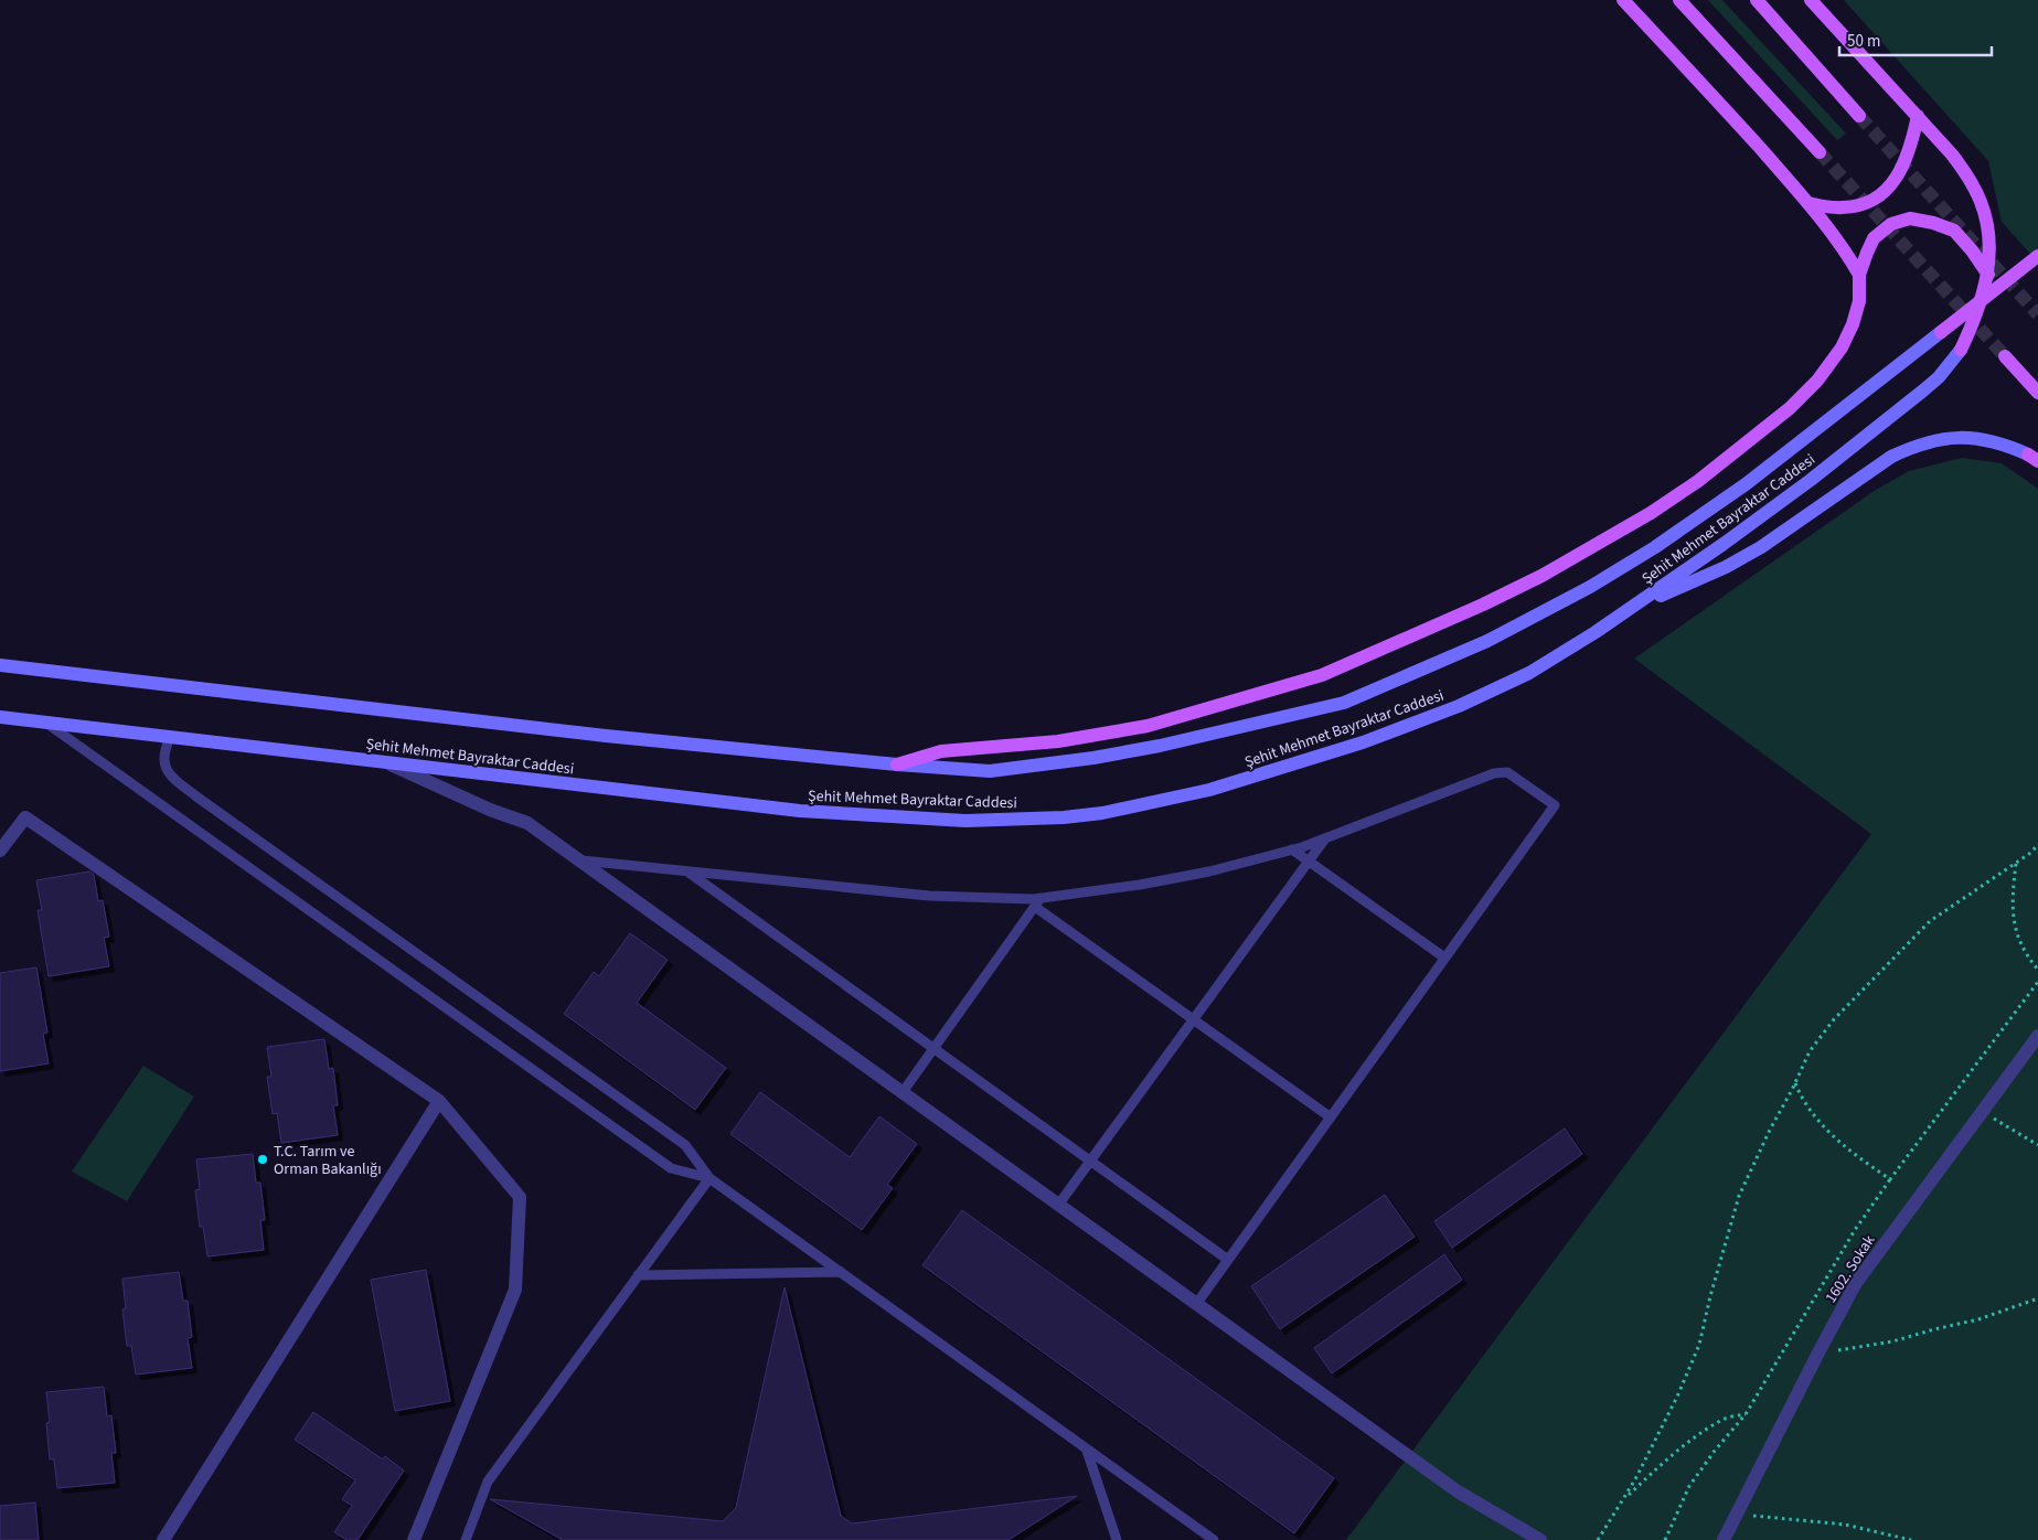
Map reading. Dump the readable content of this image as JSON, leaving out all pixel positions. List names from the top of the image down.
{
  "streets": {
    "main road": ["Şehit Mehmet Bayraktar Caddesi"],
    "street": ["1602. Sokak"]
  },
  "places": ["T.C. Tarım ve Orman Bakanlığı"],
  "scale_bar": "50 m"
}
